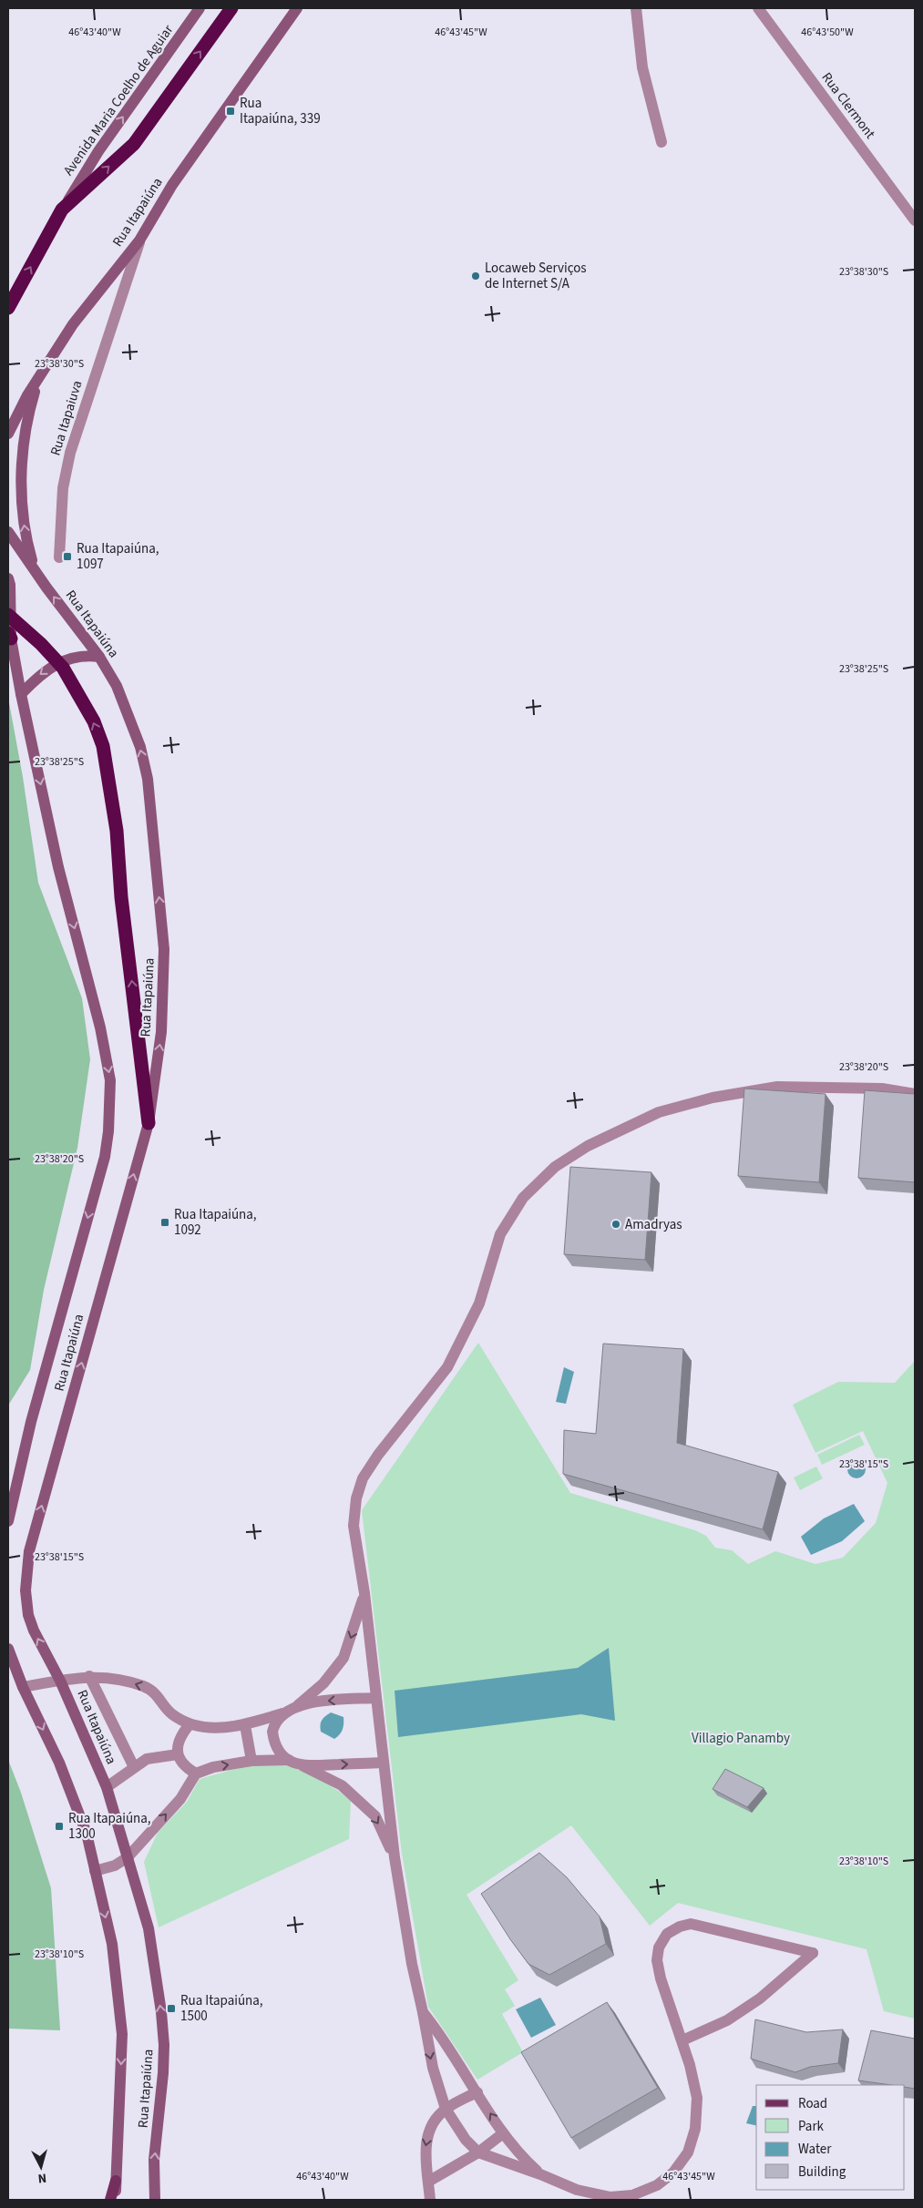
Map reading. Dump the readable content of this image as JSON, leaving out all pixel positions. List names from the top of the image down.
{
  "streets": {
    "main road": ["Avenida Maria Coelho de Aguiar", "Rua Itapaiúna"],
    "street": ["Rua Clermont", "Rua Itapaiuva"]
  },
  "crossings": [
    ["Rua Itapaiúna", "Rua Itapaiuva"]
  ],
  "one_way": ["Avenida Maria Coelho de Aguiar"],
  "parks": ["Villagio Panamby"],
  "places": {
    "transit": [
      "Rua Itapaiúna, 339",
      "Rua Itapaiúna, 1097",
      "Rua Itapaiúna, 1092",
      "Rua Itapaiúna, 1300",
      "Rua Itapaiúna, 1500"
    ],
    "other": ["Locaweb Serviços de Internet S/A", "Amadryas"]
  },
  "legend": [
    "Road",
    "Park",
    "Water",
    "Building"
  ],
  "north": "bottom",
  "coordinates": [
    "46°43'40\"W",
    "46°43'45\"W",
    "46°43'50\"W",
    "23°38'30\"S",
    "23°38'25\"S",
    "23°38'20\"S",
    "23°38'15\"S",
    "23°38'10\"S"
  ]
}
